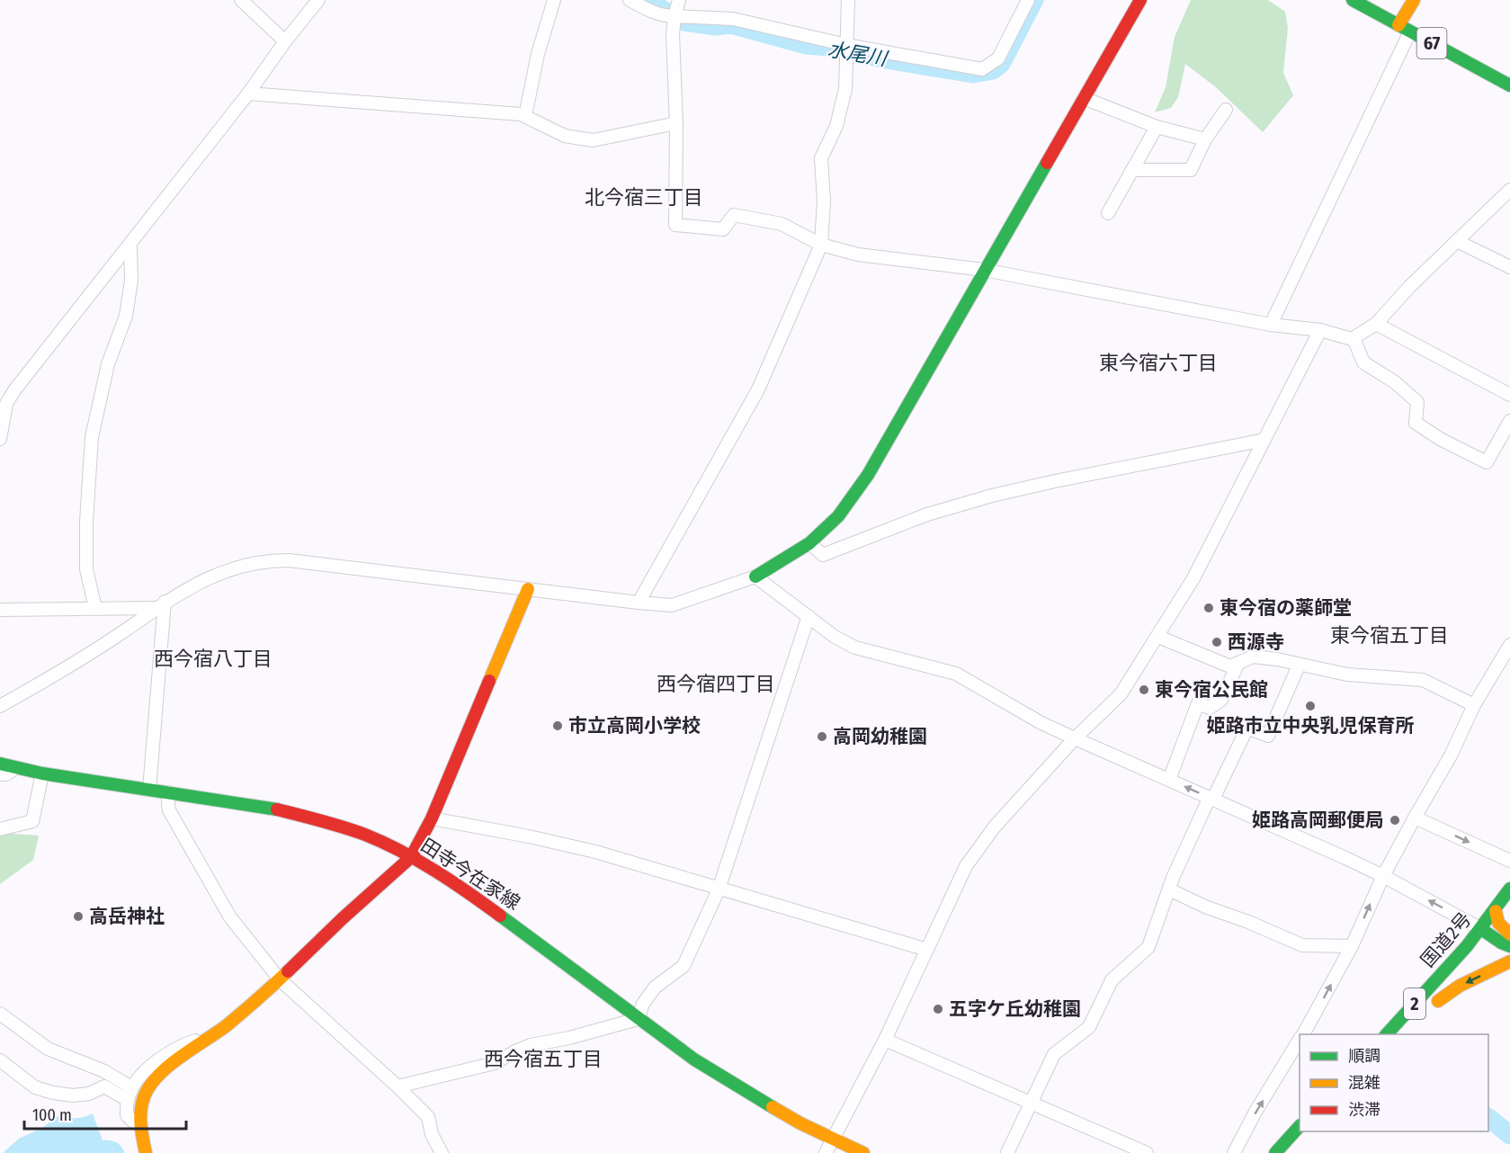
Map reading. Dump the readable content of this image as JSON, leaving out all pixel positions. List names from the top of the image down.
{
  "streets": {
    "main road": [
      "67",
      "田寺今在家線",
      "国道2号",
      "2"
    ]
  },
  "districts": [
    "北今宿三丁目",
    "東今宿六丁目",
    "東今宿五丁目",
    "西今宿八丁目",
    "西今宿四丁目",
    "西今宿五丁目"
  ],
  "water": ["水尾川"],
  "places": [
    "東今宿の薬師堂",
    "西源寺",
    "東今宿公民館",
    "姫路市立中央乳児保育所",
    "市立高岡小学校",
    "高岡幼稚園",
    "姫路高岡郵便局",
    "高岳神社",
    "五字ケ丘幼稚園"
  ],
  "legend": ["順調", "混雑", "渋滞"],
  "scale_bar": "100 m"
}
